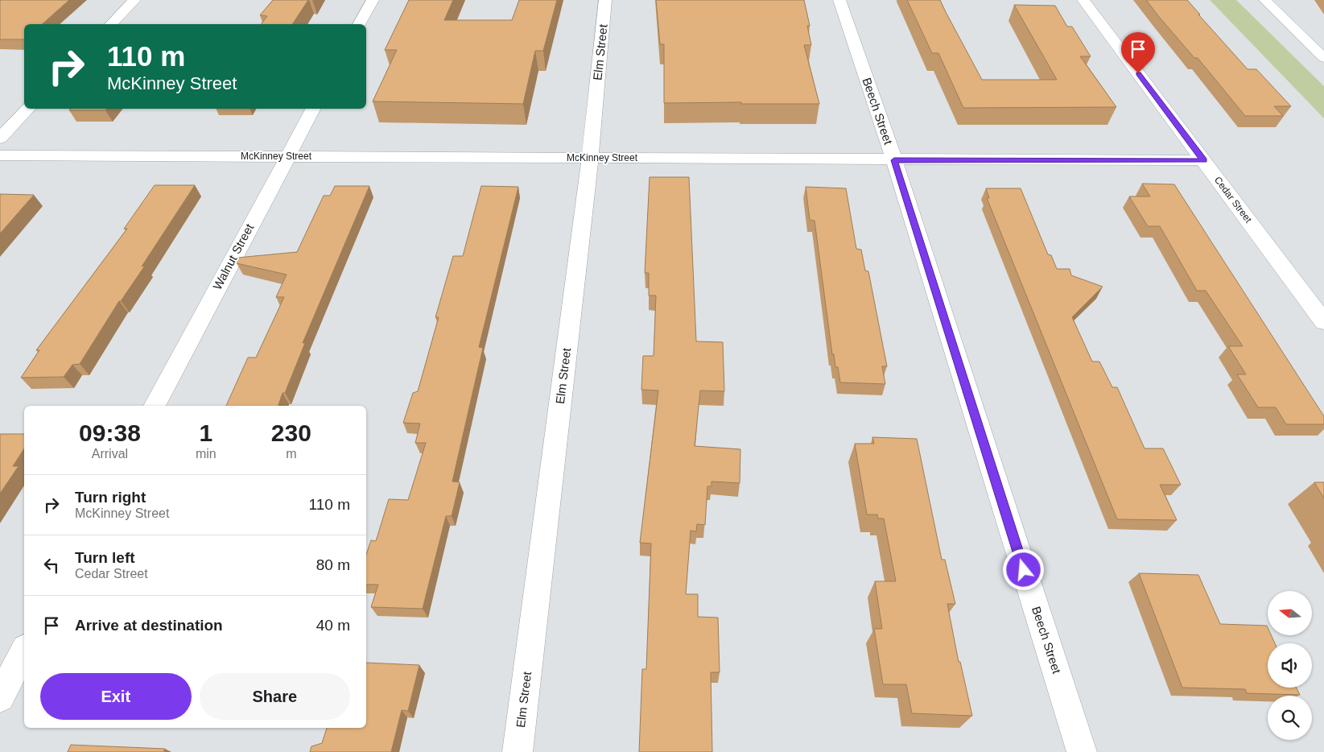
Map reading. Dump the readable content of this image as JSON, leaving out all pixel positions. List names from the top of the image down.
{
  "streets": {
    "street": [
      "Elm Street",
      "Beech Street",
      "McKinney Street",
      "Cedar Street",
      "Walnut Street"
    ]
  },
  "crossings": [
    ["Elm Street", "McKinney Street"],
    ["Beech Street", "McKinney Street"],
    ["McKinney Street", "Cedar Street"],
    ["McKinney Street", "Walnut Street"]
  ],
  "north": "left",
  "page": {
    "turn": ["110 m", "McKinney Street"],
    "eta": [
      "09:38",
      "Arrival",
      "1",
      "min",
      "230",
      "m"
    ],
    "list": [
      {
        "name": "Turn right",
        "note": "McKinney Street",
        "value": "110 m"
      },
      {
        "name": "Turn left",
        "note": "Cedar Street",
        "value": "80 m"
      },
      {
        "name": "Arrive at destination",
        "value": "40 m"
      }
    ],
    "buttons": ["Exit", "Share"]
  }
}
